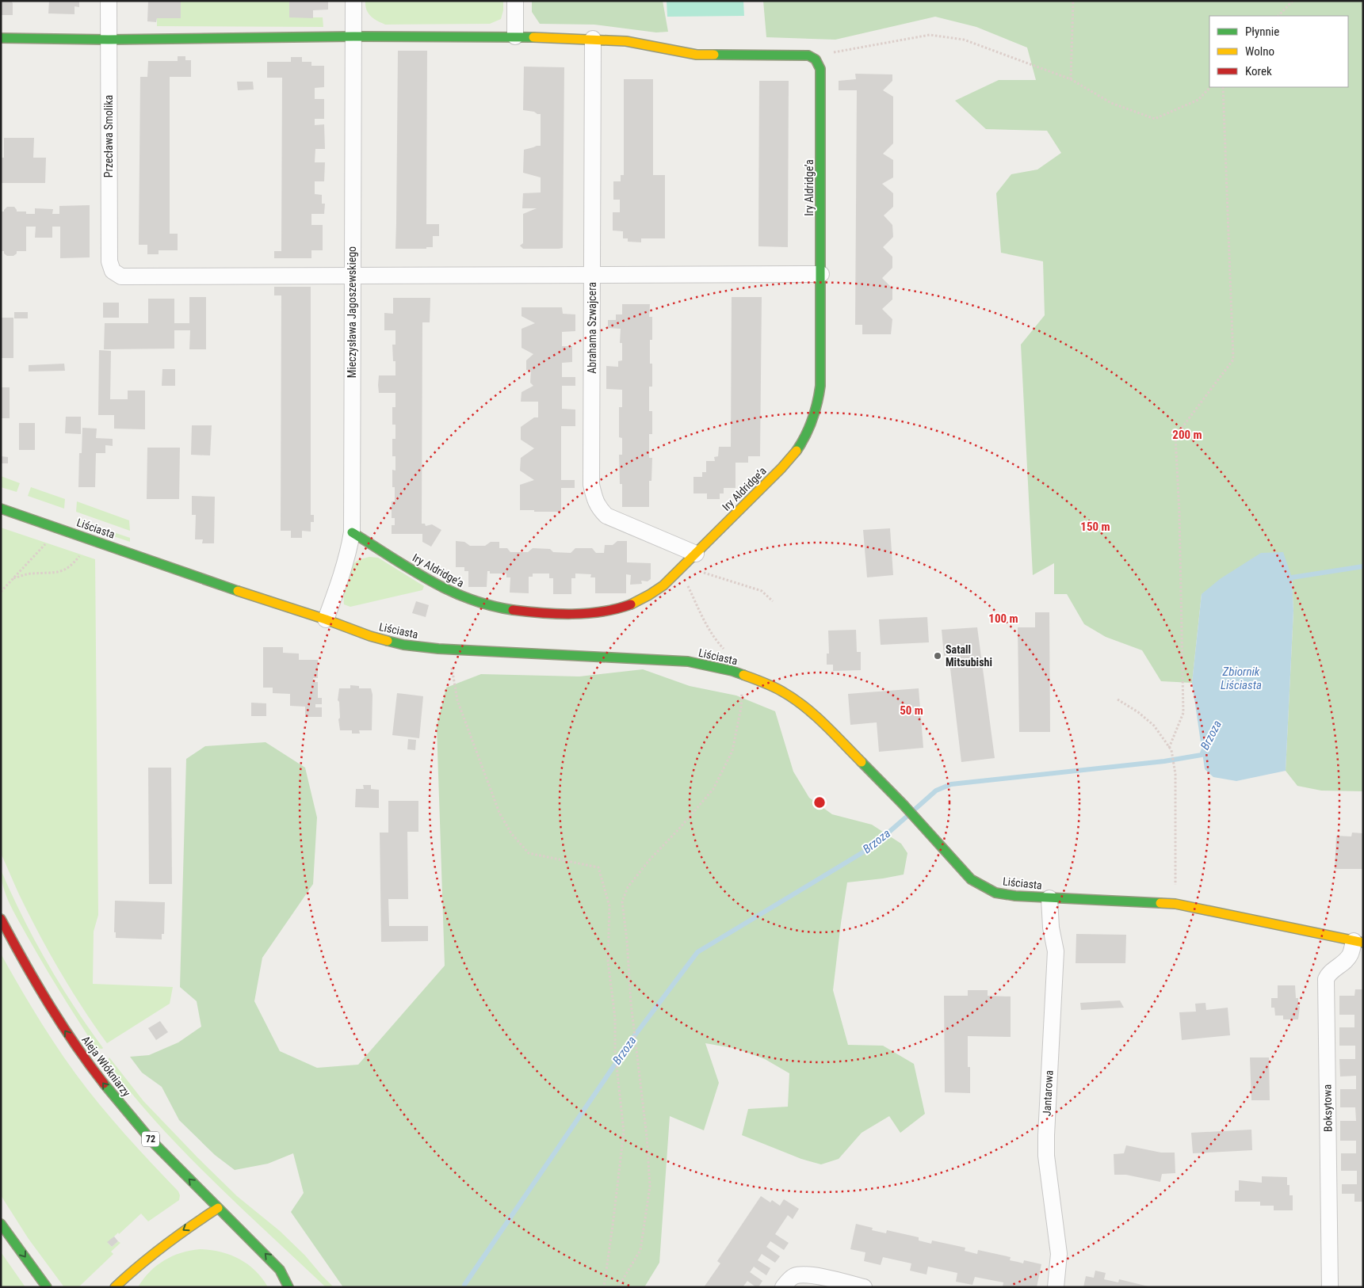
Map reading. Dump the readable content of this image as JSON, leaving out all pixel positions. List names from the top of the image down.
{
  "streets": {
    "street": [
      "Przecława Smolika",
      "Iry Aldridge’a",
      "Mieczysława Jagoszewskiego",
      "Abrahama Szwajcera",
      "Liściasta",
      "Aleja Włókniarzy",
      "Jantarowa",
      "Boksytowa",
      "72"
    ]
  },
  "crossings": [
    ["Przecława Smolika", "Mieczysława Jagoszewskiego"],
    ["Iry Aldridge’a", "Mieczysława Jagoszewskiego"],
    ["Iry Aldridge’a", "Abrahama Szwajcera"],
    ["Mieczysława Jagoszewskiego", "Liściasta"],
    ["Liściasta", "Jantarowa"],
    ["Liściasta", "Boksytowa"],
    ["Aleja Włókniarzy", "72"]
  ],
  "one_way": ["Aleja Włókniarzy"],
  "water": ["Zbiornik Liściasta", "Brzoza"],
  "places": ["Satall Mitsubishi"],
  "legend": ["Płynnie", "Wolno", "Korek"],
  "rings": [
    "200 m",
    "150 m",
    "100 m",
    "50 m"
  ]
}
